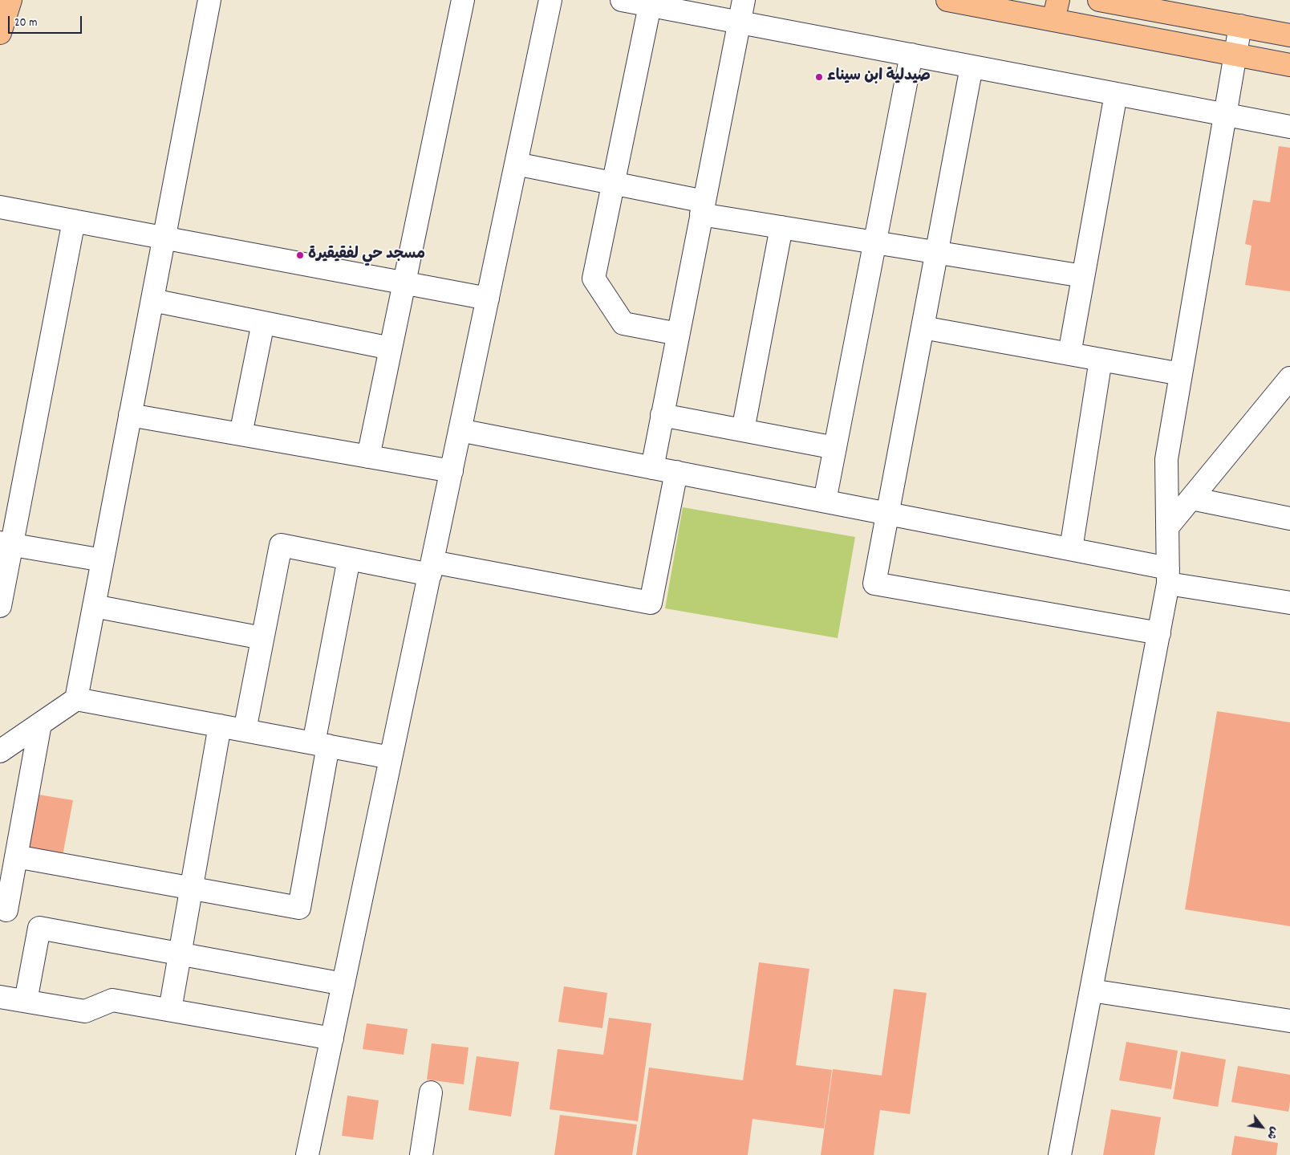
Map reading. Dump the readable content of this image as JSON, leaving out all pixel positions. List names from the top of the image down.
{
  "places": ["صيدلية ابن سيناء", "مسجد حي لفقيقيرة"],
  "scale_bar": "20 m",
  "north": "bottom right"
}
